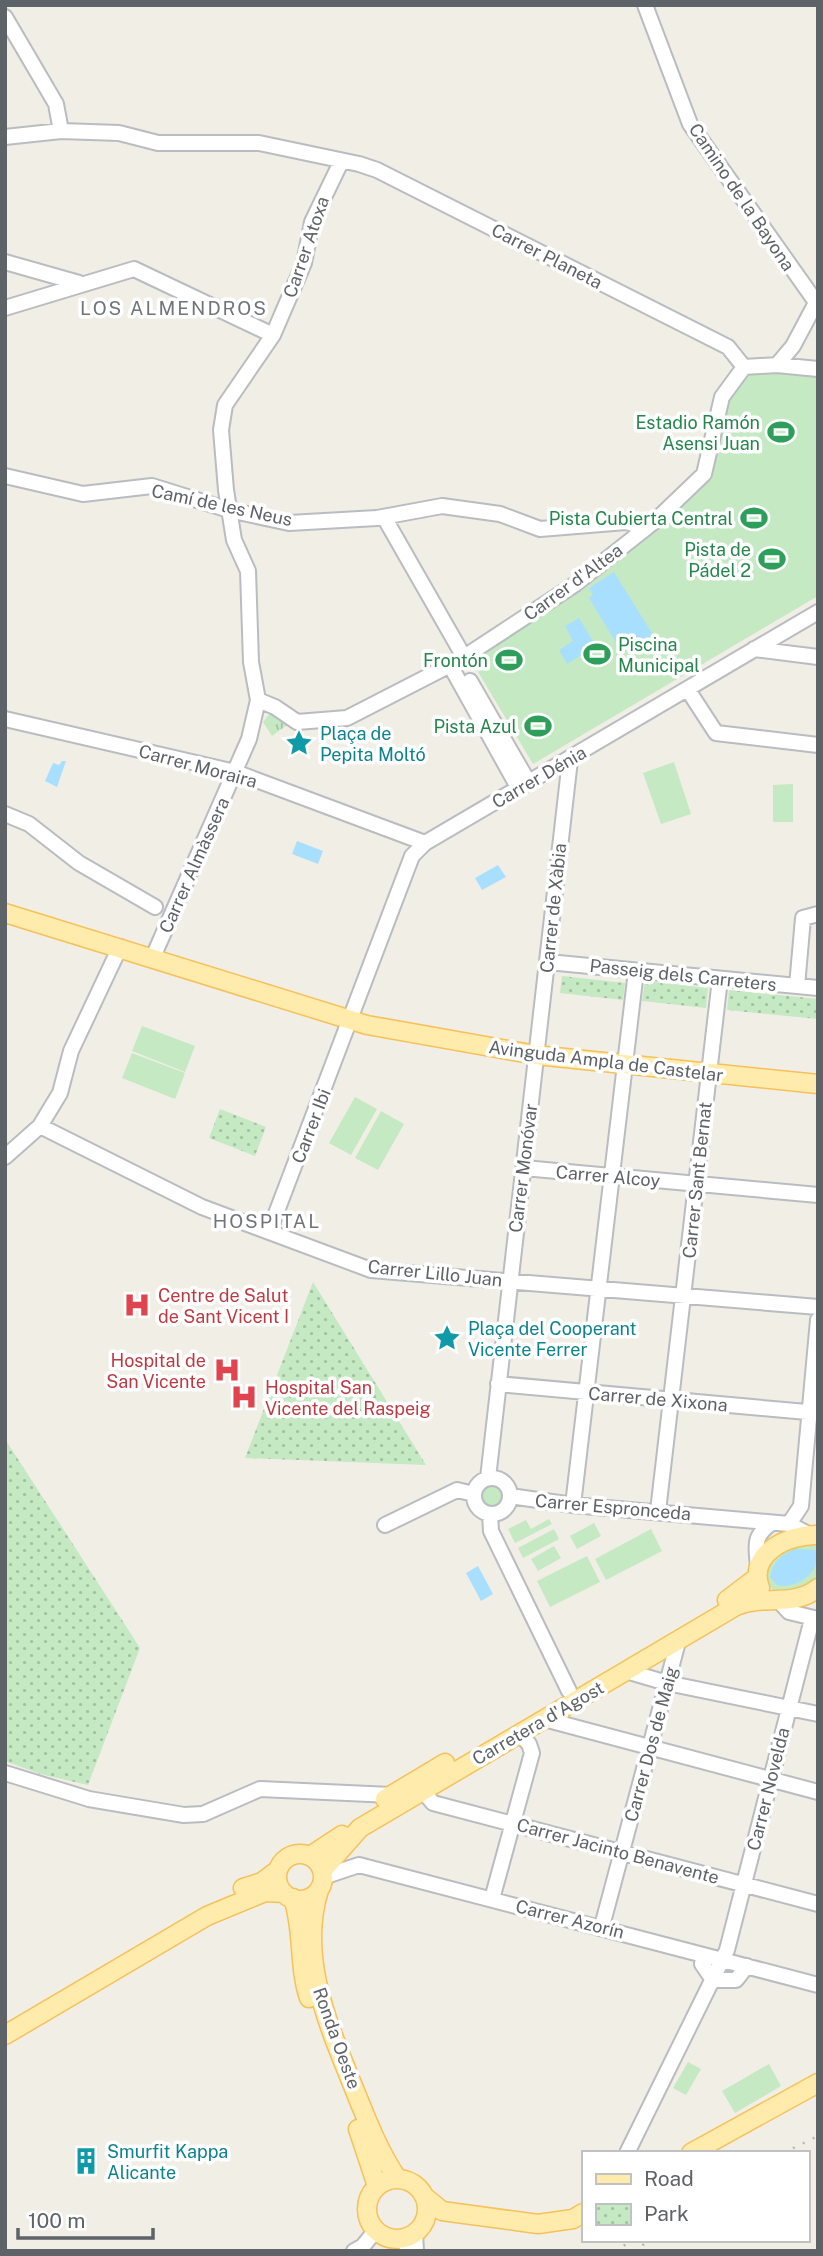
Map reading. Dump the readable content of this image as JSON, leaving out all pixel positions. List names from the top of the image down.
{
  "streets": {
    "main road": ["Avinguda Ampla de Castelar", "Carretera d'Agost", "Ronda Oeste"],
    "street": [
      "Camino de la Bayona",
      "Carrer Atoxa",
      "Carrer Planeta",
      "Camí de les Neus",
      "Carrer d'Altea",
      "Carrer Moraira",
      "Carrer Dénia",
      "Carrer Almàssera",
      "Carrer de Xàbia",
      "Passeig dels Carreters",
      "Carrer Ibi",
      "Carrer Monóvar",
      "Carrer Alcoy",
      "Carrer Sant Bernat",
      "Carrer Lillo Juan",
      "Carrer de Xixona",
      "Carrer Espronceda",
      "Carrer Dos de Maig",
      "Carrer Novelda",
      "Carrer Jacinto Benavente",
      "Carrer Azorín"
    ]
  },
  "crossings": [
    ["Carrer Atoxa", "Carrer Planeta"],
    ["Carrer Atoxa", "Camí de les Neus"],
    ["Carrer Atoxa", "Carrer d'Altea"],
    ["Carrer Atoxa", "Carrer Moraira"],
    ["Carrer Atoxa", "Carrer Almàssera"],
    ["Carrer Planeta", "Carrer d'Altea"],
    ["Camí de les Neus", "Carrer d'Altea"],
    ["Carrer Moraira", "Carrer Dénia"],
    ["Carrer Moraira", "Carrer Almàssera"],
    ["Carrer Dénia", "Carrer de Xàbia"],
    ["Carrer Dénia", "Avinguda Ampla de Castelar"],
    ["Carrer Dénia", "Carrer Ibi"],
    ["Carrer Almàssera", "Avinguda Ampla de Castelar"],
    ["Carrer de Xàbia", "Passeig dels Carreters"],
    ["Carrer de Xàbia", "Avinguda Ampla de Castelar"],
    ["Carrer de Xàbia", "Carrer Monóvar"],
    ["Passeig dels Carreters", "Carrer Sant Bernat"],
    ["Avinguda Ampla de Castelar", "Carrer Ibi"],
    ["Avinguda Ampla de Castelar", "Carrer Monóvar"],
    ["Avinguda Ampla de Castelar", "Carrer Sant Bernat"],
    ["Carrer Ibi", "Carrer Lillo Juan"],
    ["Carrer Monóvar", "Carrer Alcoy"],
    ["Carrer Monóvar", "Carrer Lillo Juan"],
    ["Carrer Monóvar", "Carrer de Xixona"],
    ["Carrer Monóvar", "Carrer Espronceda"],
    ["Carrer Alcoy", "Carrer Sant Bernat"],
    ["Carrer Sant Bernat", "Carrer Lillo Juan"],
    ["Carrer Sant Bernat", "Carrer de Xixona"],
    ["Carrer Sant Bernat", "Carrer Espronceda"],
    ["Carrer Espronceda", "Carretera d'Agost"],
    ["Carretera d'Agost", "Carrer Dos de Maig"],
    ["Carretera d'Agost", "Carrer Jacinto Benavente"],
    ["Carretera d'Agost", "Carrer Azorín"],
    ["Carretera d'Agost", "Ronda Oeste"],
    ["Carrer Dos de Maig", "Carrer Jacinto Benavente"],
    ["Carrer Dos de Maig", "Carrer Azorín"],
    ["Carrer Novelda", "Carrer Jacinto Benavente"],
    ["Carrer Novelda", "Carrer Azorín"],
    ["Carrer Azorín", "Ronda Oeste"]
  ],
  "districts": ["LOS ALMENDROS", "HOSPITAL"],
  "places": {
    "sports": [
      "Estadio Ramón Asensi Juan",
      "Pista Cubierta Central",
      "Pista de Pádel 2",
      "Piscina Municipal",
      "Frontón",
      "Pista Azul"
    ],
    "place": ["Plaça de Pepita Moltó", "Plaça del Cooperant Vicente Ferrer"],
    "hospital": ["Centre de Salut de Sant Vicent I", "Hospital de San Vicente", "Hospital San Vicente del Raspeig"],
    "building": ["Smurfit Kappa Alicante"]
  },
  "legend": ["Road", "Park"],
  "scale_bar": "100 m"
}
